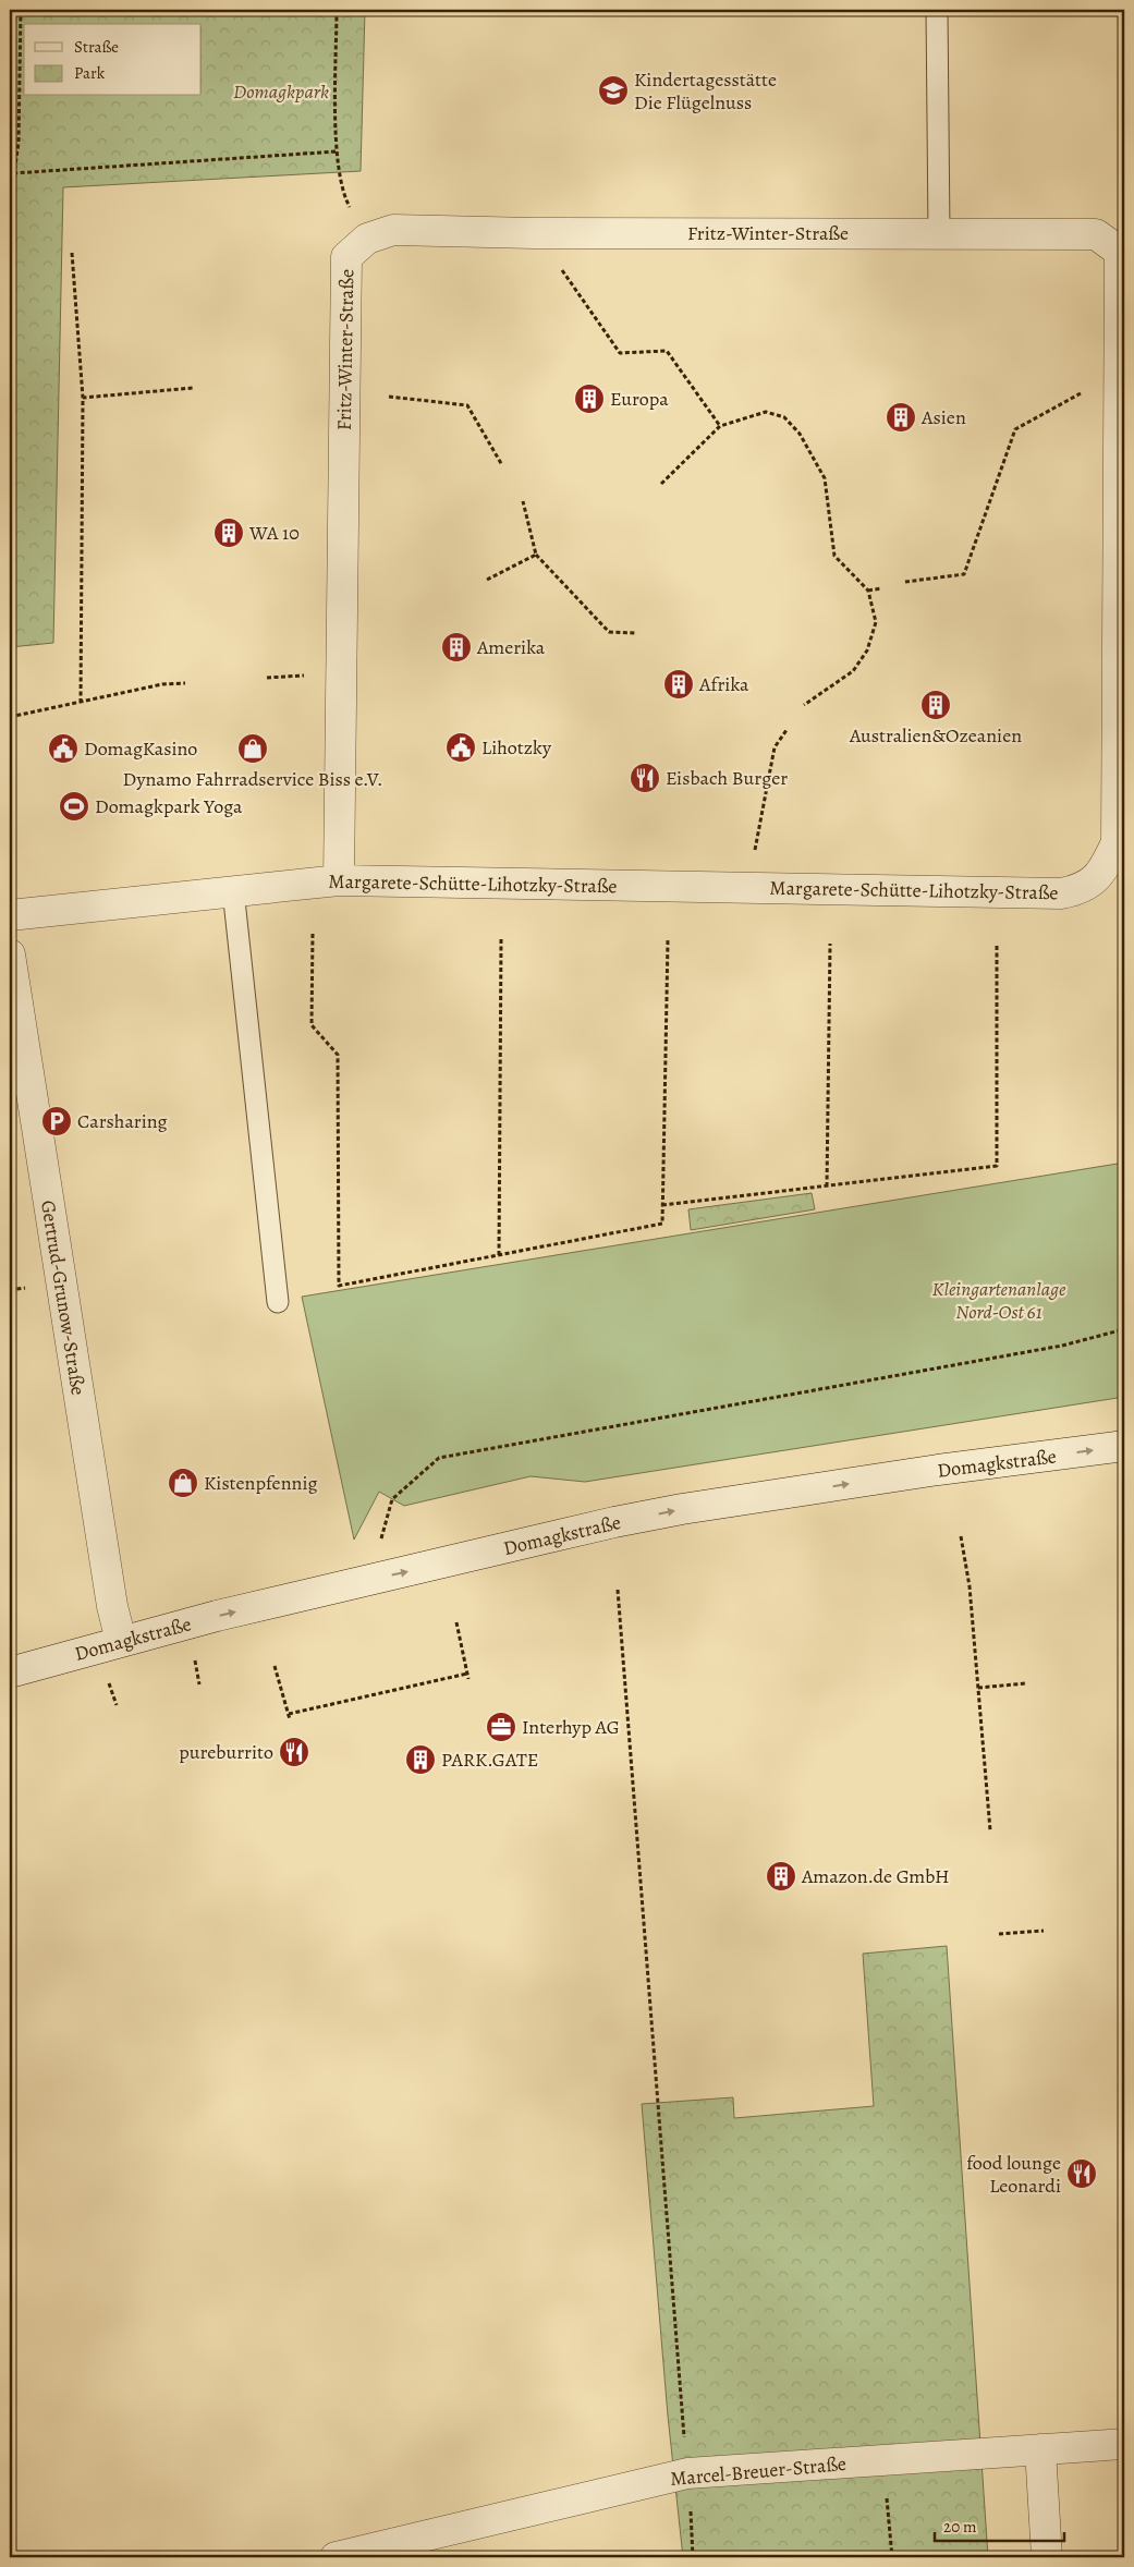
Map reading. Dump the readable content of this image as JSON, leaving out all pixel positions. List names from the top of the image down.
{
  "streets": {
    "street": [
      "Fritz-Winter-Straße",
      "Margarete-Schütte-Lihotzky-Straße",
      "Gertrud-Grunow-Straße",
      "Domagkstraße",
      "Marcel-Breuer-Straße"
    ]
  },
  "crossings": [
    ["Fritz-Winter-Straße", "Margarete-Schütte-Lihotzky-Straße"],
    ["Gertrud-Grunow-Straße", "Domagkstraße"]
  ],
  "one_way": ["Domagkstraße"],
  "parks": ["Domagkpark", "Kleingartenanlage Nord-Ost 61"],
  "places": {
    "school or university": ["Kindertagesstätte Die Flügelnuss"],
    "building": [
      "Europa",
      "Asien",
      "WA 10",
      "Amerika",
      "Afrika",
      "Australien&Ozeanien",
      "PARK.GATE",
      "Amazon.de GmbH"
    ],
    "public building": ["Lihotzky", "DomagKasino"],
    "shop": ["Dynamo Fahrradservice Biss e.V.", "Kistenpfennig"],
    "restaurant": ["Eisbach Burger", "pureburrito", "food lounge Leonardi"],
    "sports": ["Domagkpark Yoga"],
    "parking": ["Carsharing"],
    "office": ["Interhyp AG"]
  },
  "legend": ["Straße", "Park"],
  "scale_bar": "20 m"
}
